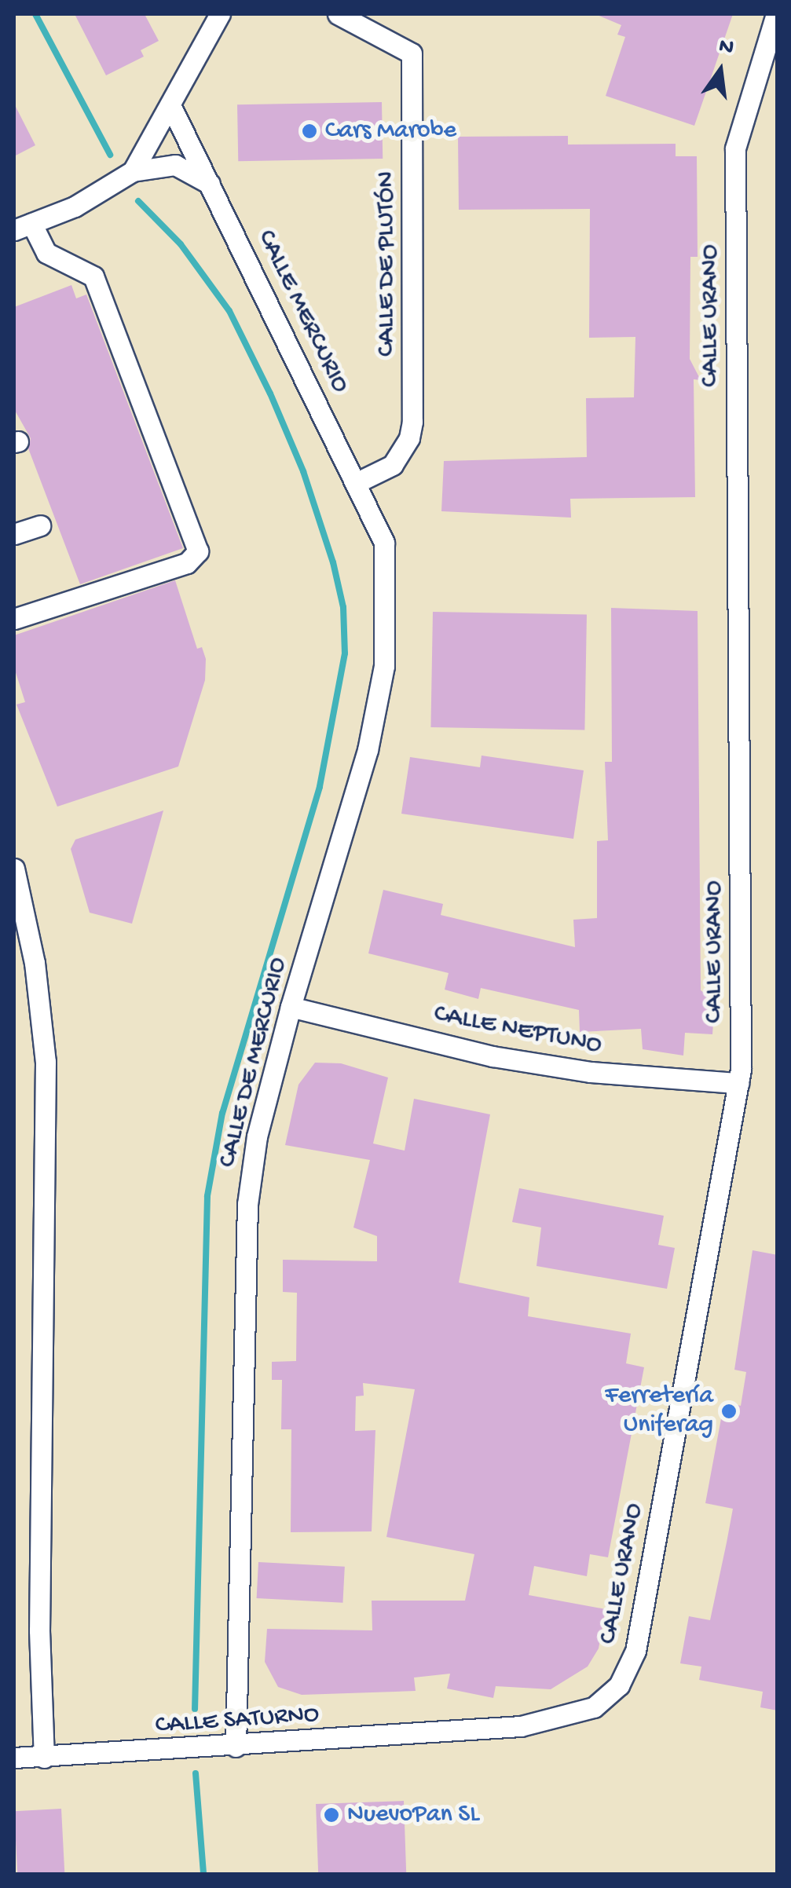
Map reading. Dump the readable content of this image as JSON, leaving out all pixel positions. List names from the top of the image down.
{
  "streets": {
    "street": [
      "CALLE DE PLUTÓN",
      "CALLE MERCURIO",
      "CALLE URANO",
      "CALLE NEPTUNO",
      "CALLE DE MERCURIO",
      "CALLE SATURNO"
    ]
  },
  "crossings": [
    ["CALLE DE PLUTÓN", "CALLE MERCURIO"],
    ["CALLE MERCURIO", "CALLE DE MERCURIO"],
    ["CALLE URANO", "CALLE NEPTUNO"],
    ["CALLE URANO", "CALLE SATURNO"],
    ["CALLE NEPTUNO", "CALLE DE MERCURIO"],
    ["CALLE DE MERCURIO", "CALLE SATURNO"]
  ],
  "places": ["Cars Marobe", "Ferretería Uniferag", "NuevoPan SL"],
  "north": "top"
}
